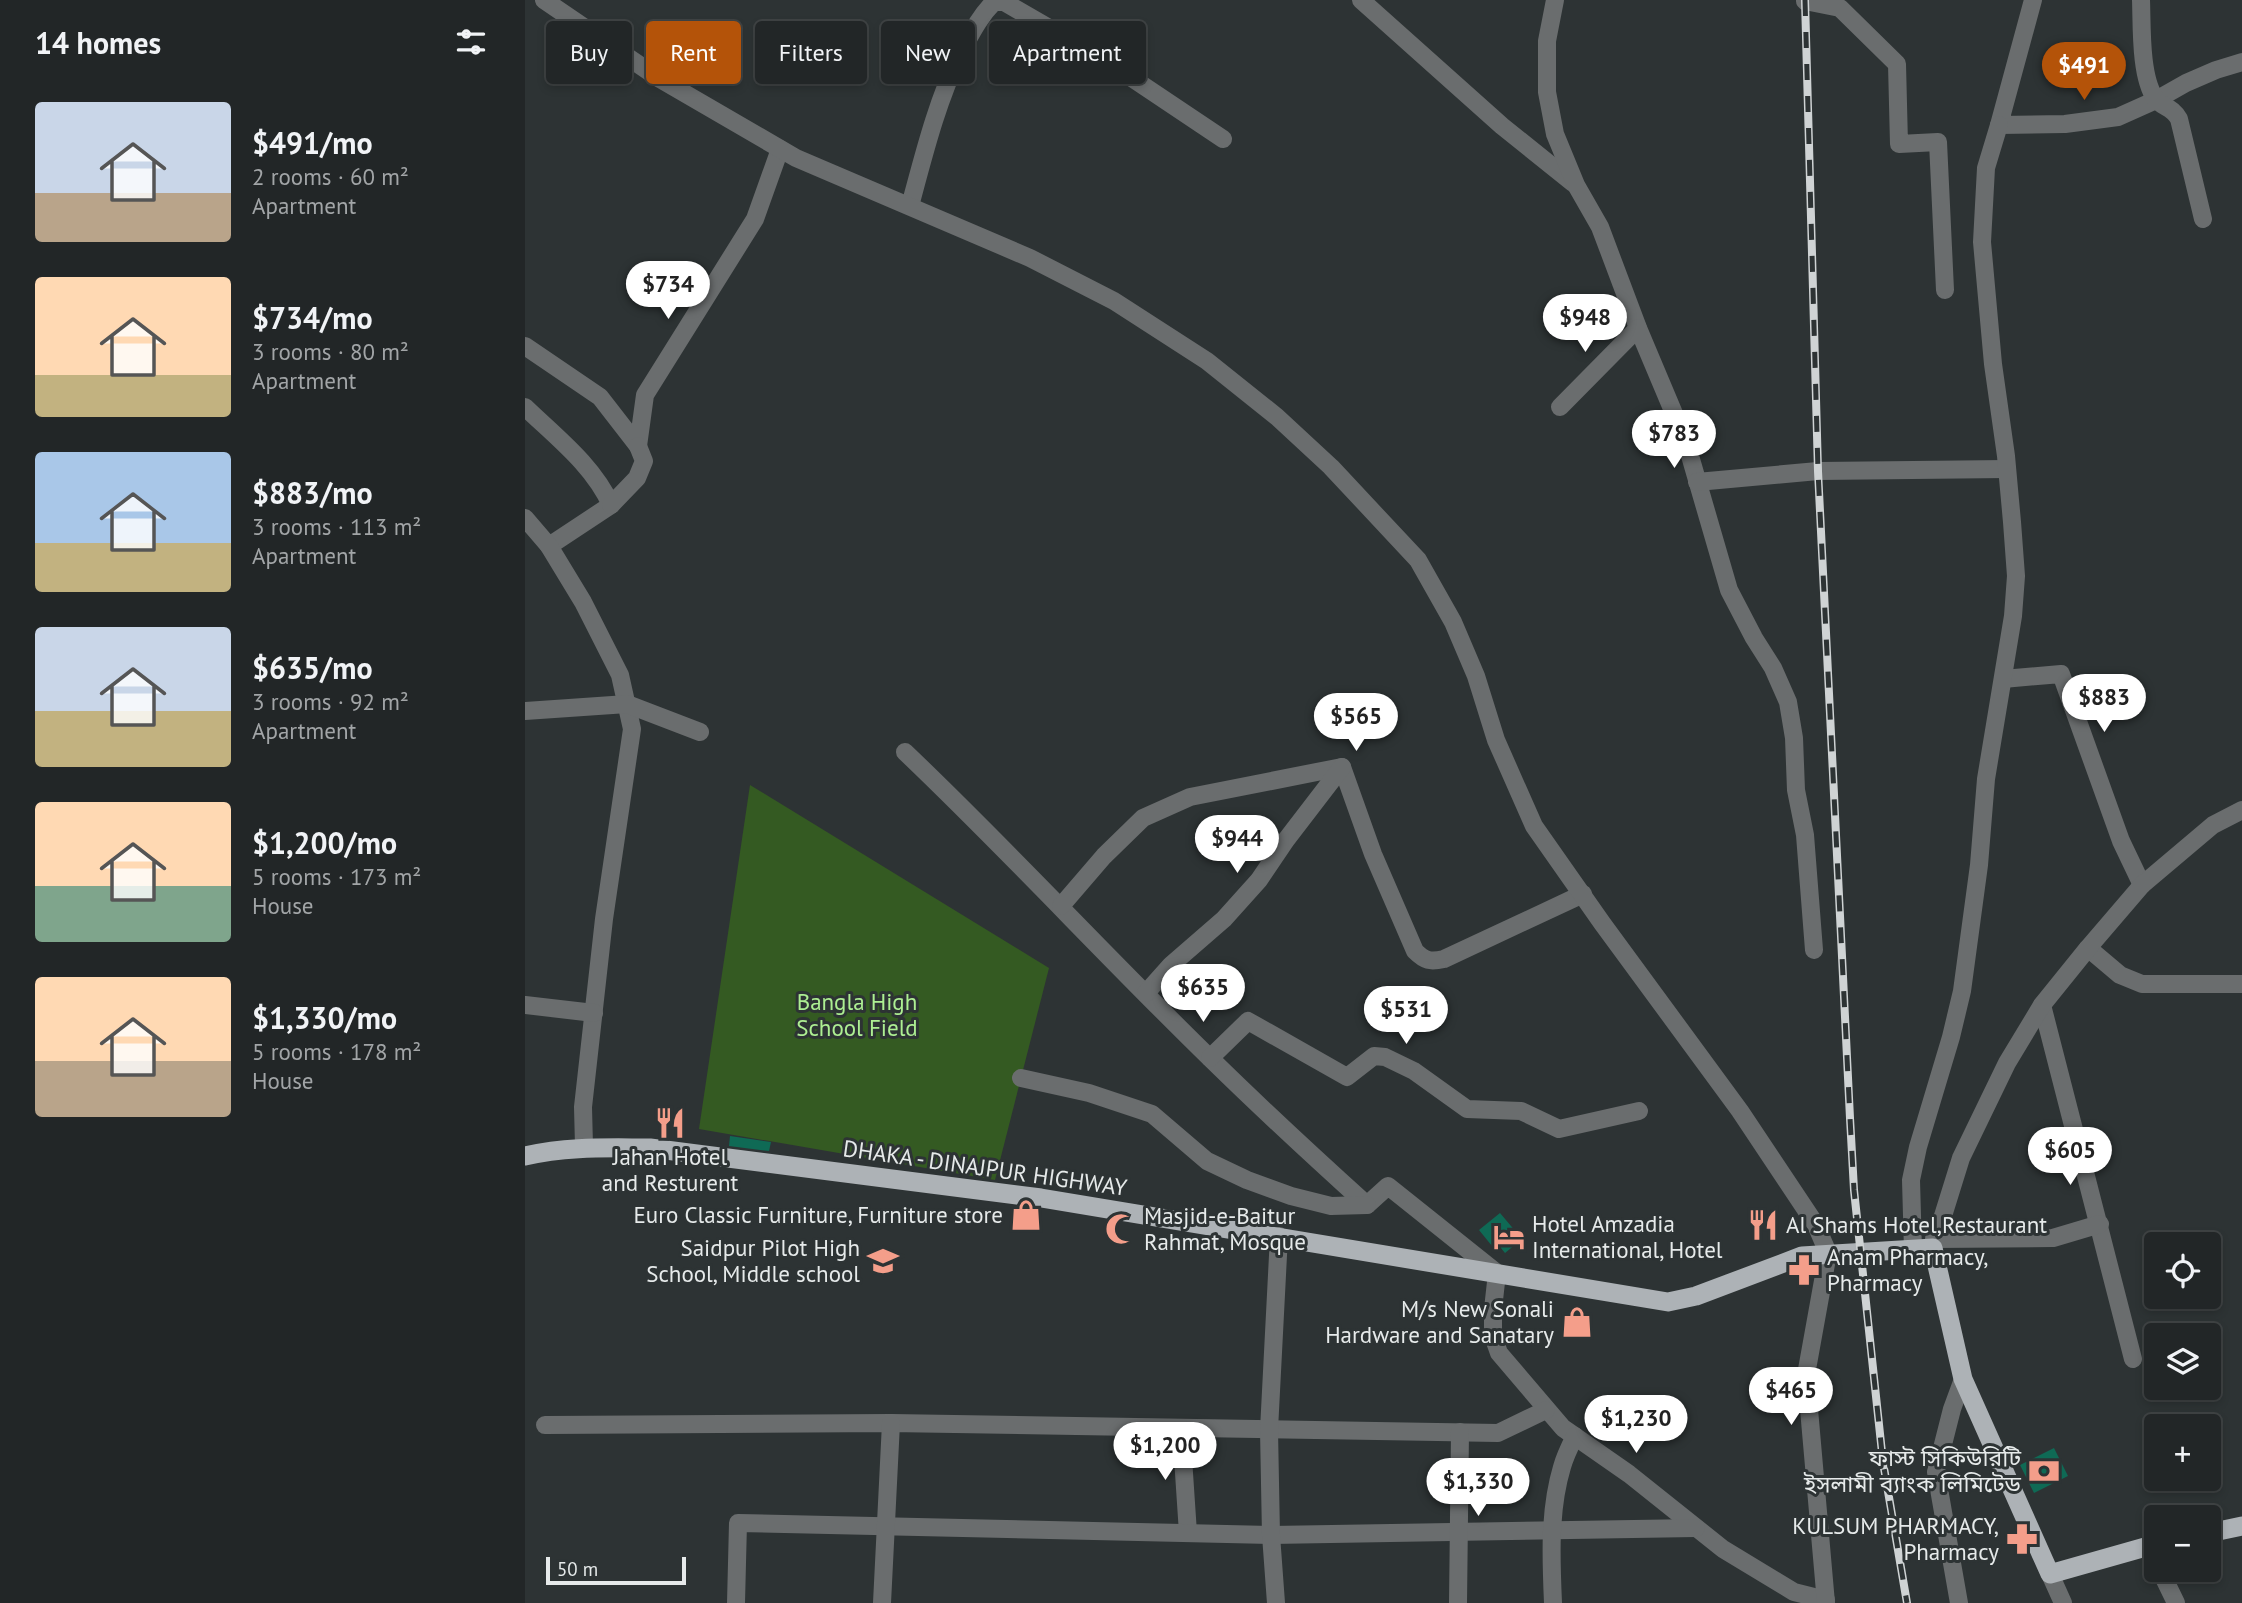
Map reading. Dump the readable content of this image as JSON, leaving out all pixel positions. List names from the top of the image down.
{
  "streets": {
    "highway": ["DHAKA - DINAJPUR HIGHWAY"]
  },
  "parks": ["Bangla High School Field"],
  "places": {
    "restaurant": ["Jahan Hotel and Resturent", "Al Shams Hotel,Restaurant"],
    "shop": ["Euro Classic Furniture, Furniture store", "M/s New Sonali Hardware and Sanatary"],
    "mosque": ["Masjid-e-Baitur Rahmat, Mosque"],
    "hotel": ["Hotel Amzadia International, Hotel"],
    "school or university": ["Saidpur Pilot High School, Middle school"],
    "pharmacy": ["Anam Pharmacy, Pharmacy", "KULSUM PHARMACY, Pharmacy"],
    "bank": ["ফাস্ট সিকিউরিটি ইসলামী ব্যাংক লিমিটেড"]
  },
  "scale_bar": "50 m",
  "page": {
    "heading": "14 homes",
    "chip": [
      "Buy",
      "Rent",
      "Filters",
      "New",
      "Apartment"
    ],
    "price": [
      "$491",
      "$734",
      "$948",
      "$783",
      "$883",
      "$565",
      "$944",
      "$635",
      "$531",
      "$605",
      "$465",
      "$1,230",
      "$1,200",
      "$1,330"
    ],
    "list": [
      {
        "name": "$491/mo",
        "note": "2 rooms · 60 m² · Apartment"
      },
      {
        "name": "$734/mo",
        "note": "3 rooms · 80 m² · Apartment"
      },
      {
        "name": "$883/mo",
        "note": "3 rooms · 113 m² · Apartment"
      },
      {
        "name": "$635/mo",
        "note": "3 rooms · 92 m² · Apartment"
      },
      {
        "name": "$1,200/mo",
        "note": "5 rooms · 173 m² · House"
      },
      {
        "name": "$1,330/mo",
        "note": "5 rooms · 178 m² · House"
      }
    ],
    "map_buttons": ["+", "−"],
    "scale": "50 m"
  }
}
